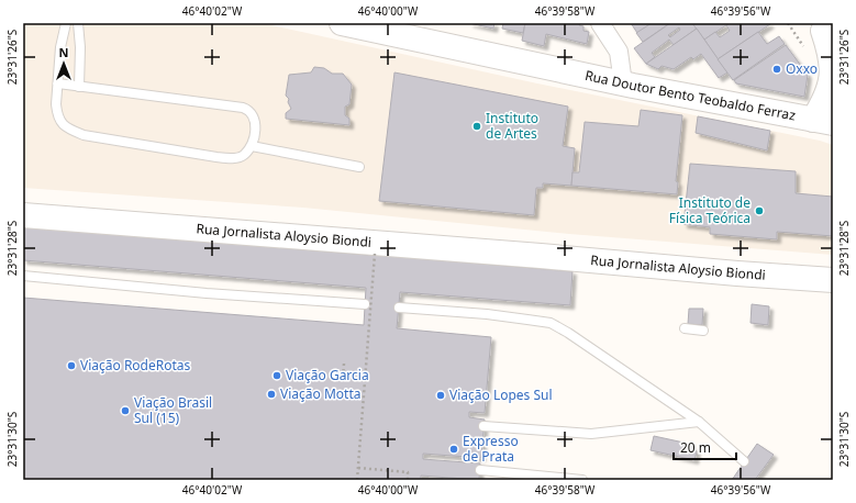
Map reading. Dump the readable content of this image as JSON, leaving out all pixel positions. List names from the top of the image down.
{
  "streets": {
    "street": ["Rua Doutor Bento Teobaldo Ferraz", "Rua Jornalista Aloysio Biondi"]
  },
  "places": [
    "Oxxo",
    "Instituto de Artes",
    "Instituto de Física Teórica",
    "Viação RodeRotas",
    "Viação Garcia",
    "Viação Motta",
    "Viação Lopes Sul",
    "Viação Brasil Sul (15)",
    "Expresso de Prata"
  ],
  "scale_bar": "20 m",
  "north": "top",
  "coordinates": [
    "46°40'02\"W",
    "46°40'00\"W",
    "46°39'58\"W",
    "46°39'56\"W",
    "23°31'26\"S",
    "23°31'28\"S",
    "23°31'30\"S"
  ]
}
